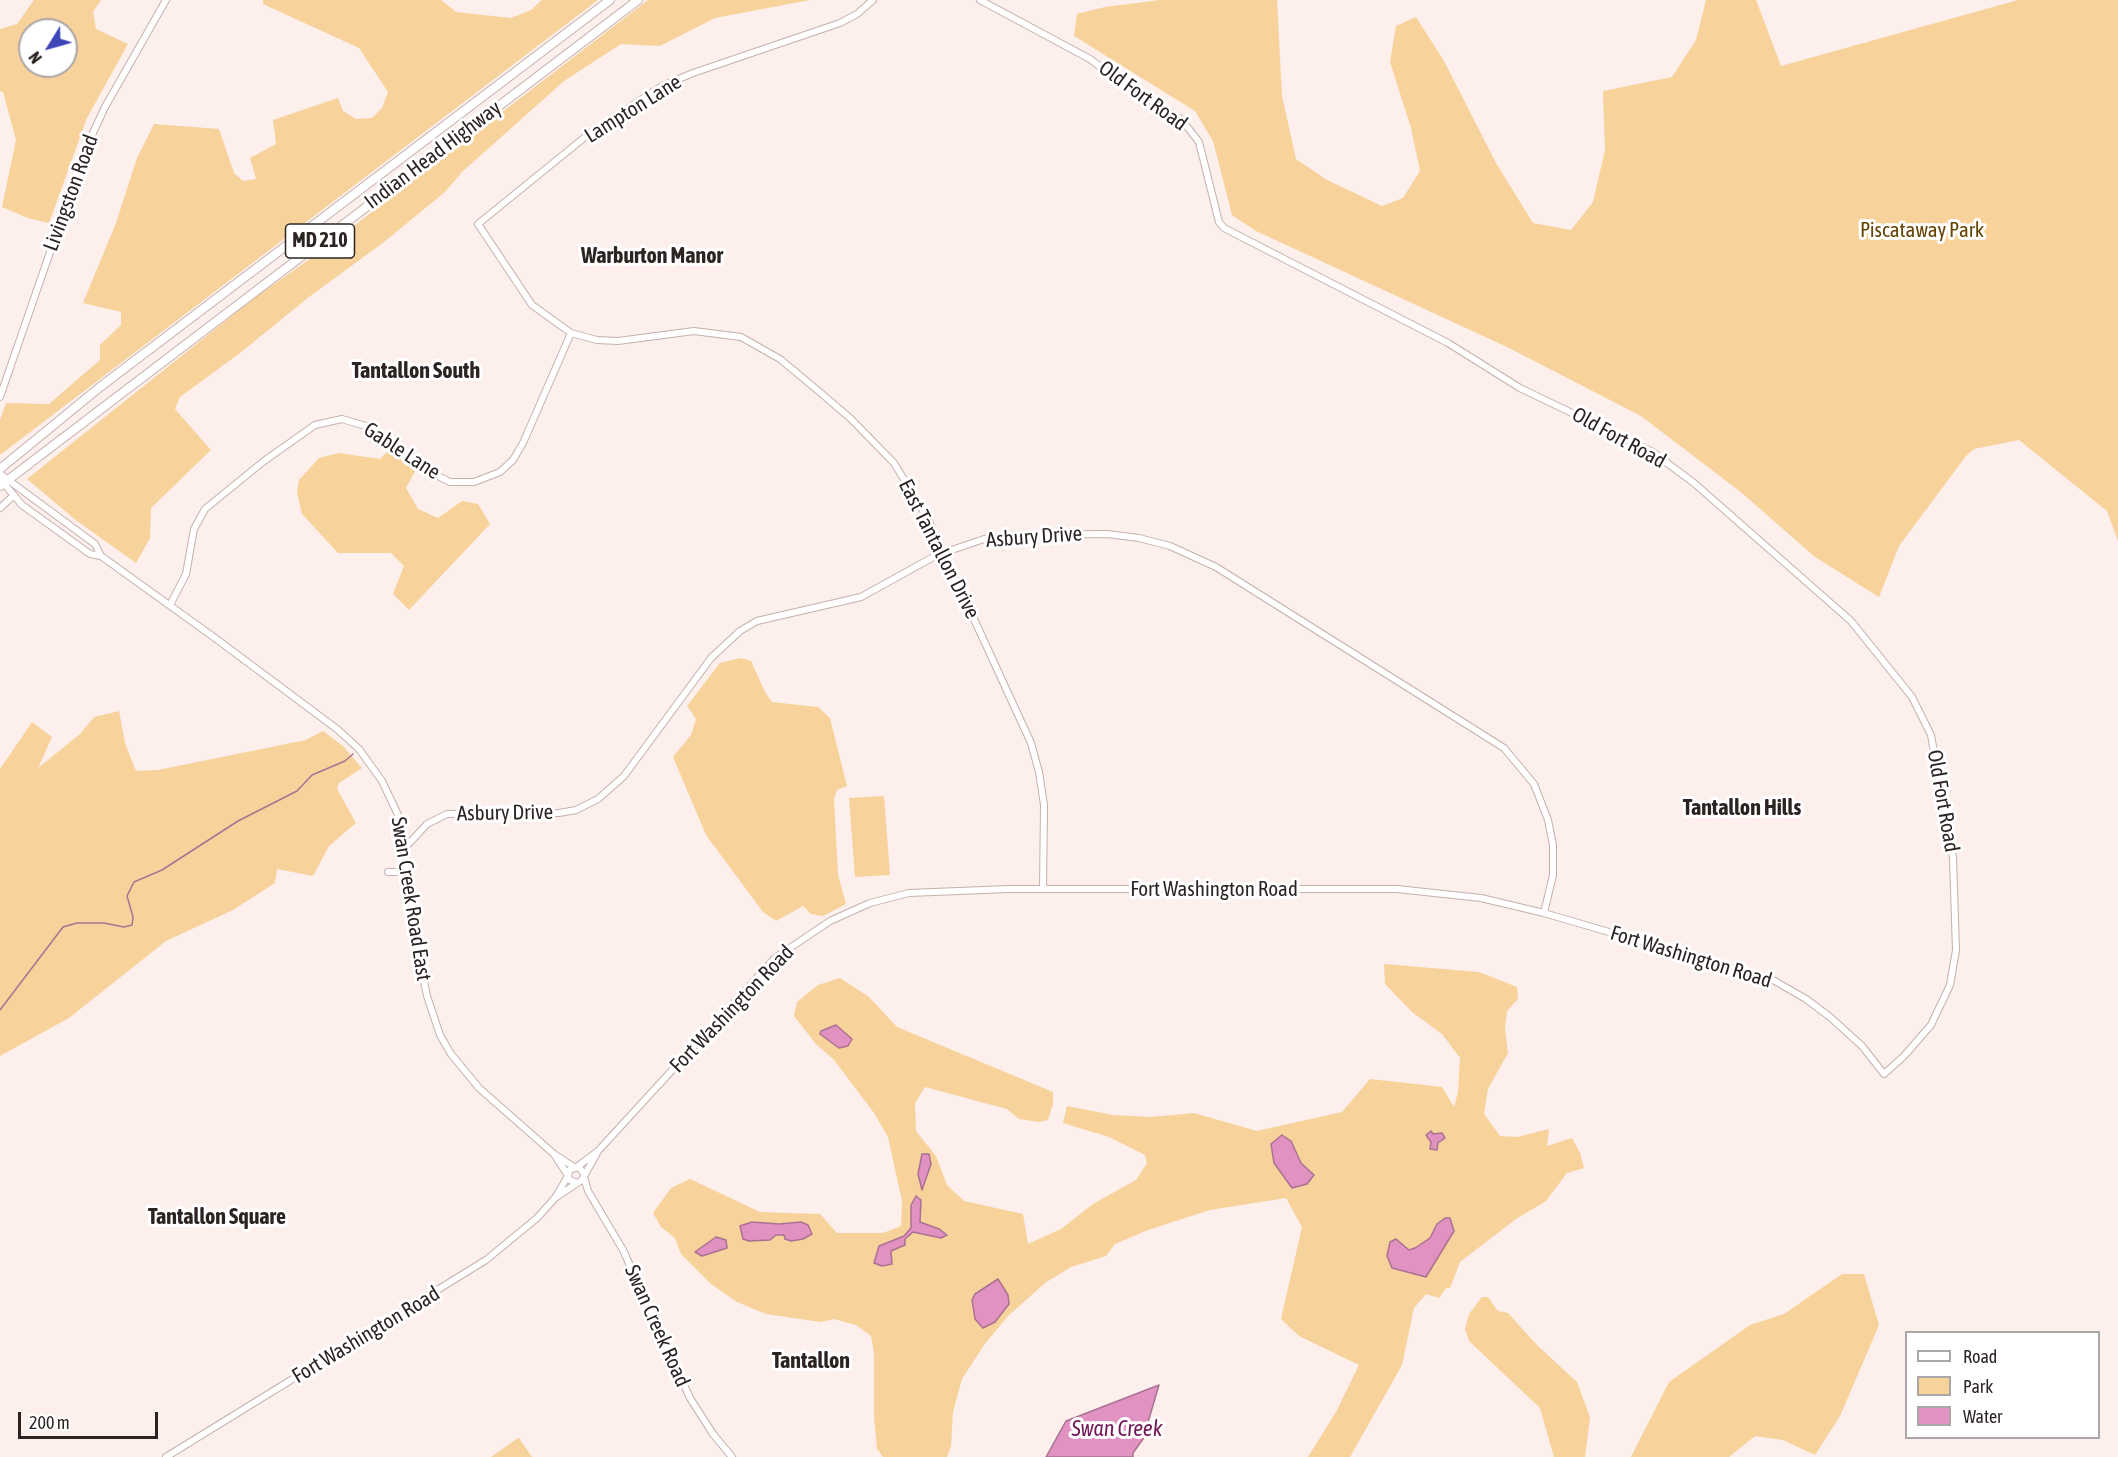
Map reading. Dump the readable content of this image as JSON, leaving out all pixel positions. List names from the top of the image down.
{
  "streets": {
    "highway": ["Indian Head Highway", "MD 210"],
    "main road": [
      "Old Fort Road",
      "Lampton Lane",
      "Livingston Road",
      "Gable Lane",
      "Asbury Drive",
      "East Tantallon Drive",
      "Fort Washington Road",
      "Swan Creek Road East",
      "Swan Creek Road"
    ]
  },
  "crossings": [
    ["Old Fort Road", "Fort Washington Road"],
    ["Lampton Lane", "East Tantallon Drive"],
    ["Indian Head Highway", "Swan Creek Road East"],
    ["Gable Lane", "East Tantallon Drive"],
    ["Gable Lane", "Swan Creek Road East"],
    ["Asbury Drive", "East Tantallon Drive"],
    ["Asbury Drive", "Fort Washington Road"],
    ["Asbury Drive", "Swan Creek Road East"],
    ["East Tantallon Drive", "Fort Washington Road"],
    ["Fort Washington Road", "Swan Creek Road East"],
    ["Fort Washington Road", "Swan Creek Road"],
    ["Swan Creek Road East", "Swan Creek Road"]
  ],
  "districts": [
    "Warburton Manor",
    "Tantallon South",
    "Tantallon Hills",
    "Tantallon Square",
    "Tantallon"
  ],
  "water": ["Swan Creek"],
  "parks": ["Piscataway Park"],
  "legend": ["Road", "Park", "Water"],
  "scale_bar": "200 m",
  "north": "bottom left"
}
